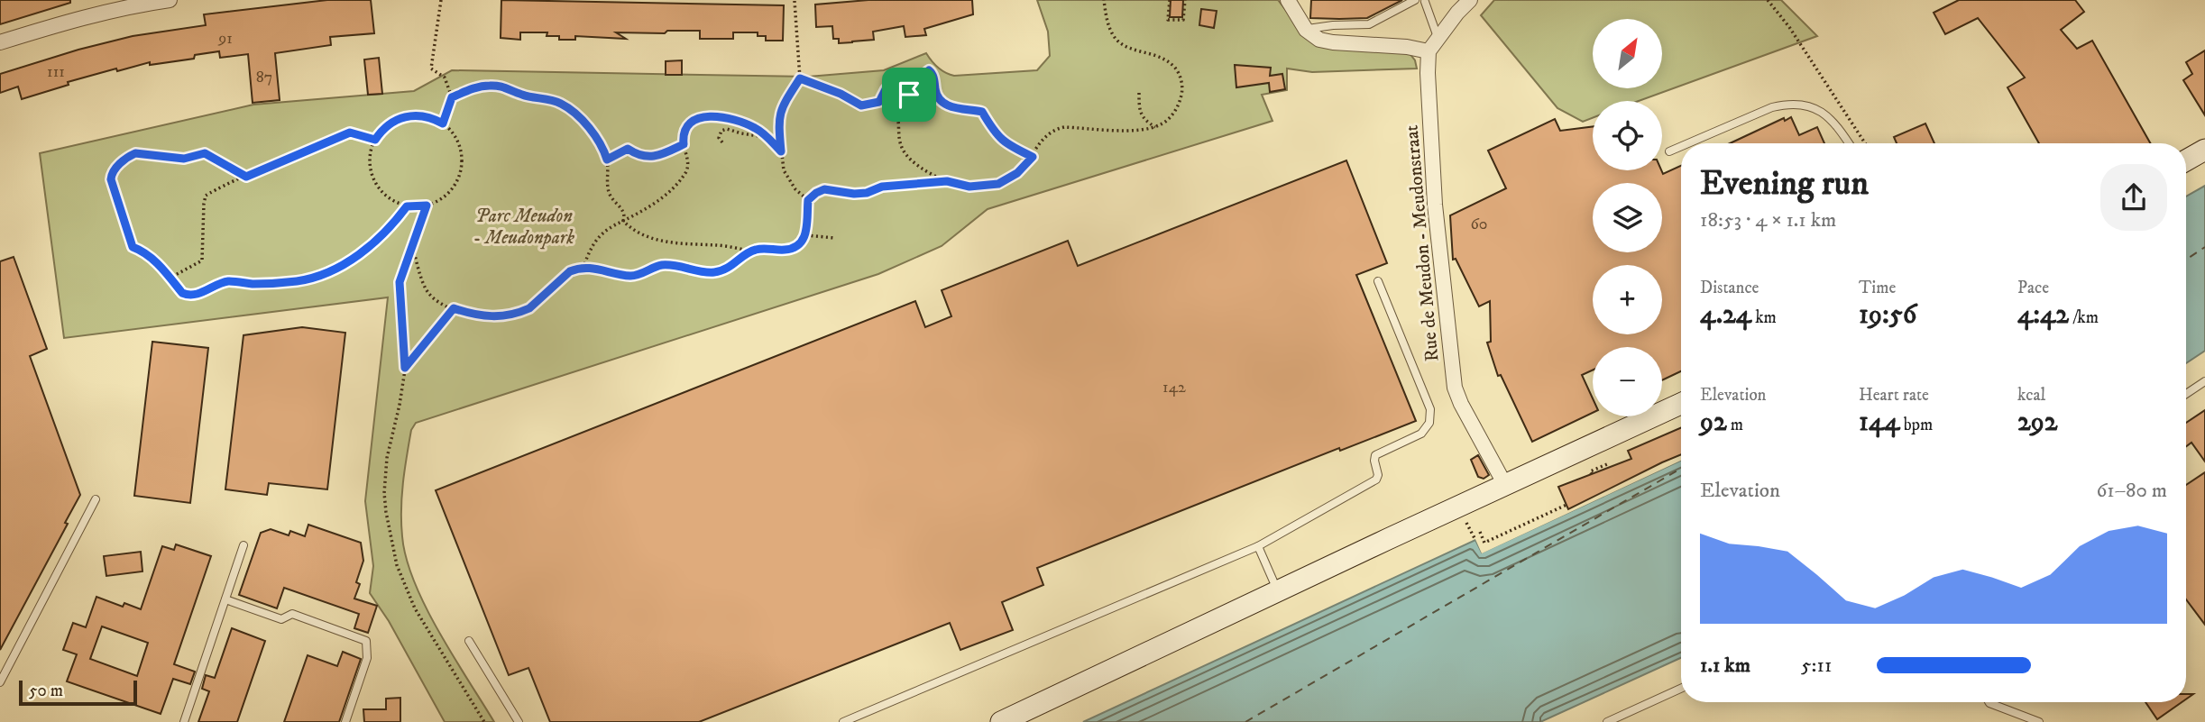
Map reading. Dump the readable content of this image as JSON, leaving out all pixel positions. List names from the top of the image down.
{
  "streets": {
    "street": ["Rue de Meudon - Meudonstraat"]
  },
  "parks": ["Parc Meudon - Meudonpark"],
  "house_numbers": [
    "91",
    "111",
    "87",
    "60",
    "142"
  ],
  "scale_bar": "50 m",
  "north": "top right",
  "page": {
    "map_buttons": ["+", "−"],
    "heading": ["Evening run", "18:53 · 4 × 1.1 km"],
    "stats": [
      ["Distance", "4.24 km"],
      ["Time", "19:56"],
      ["Pace", "4:42 /km"],
      ["Elevation", "92 m"],
      ["Heart rate", "144 bpm"],
      ["kcal", "292"]
    ],
    "chart": ["Elevation", "61–80 m"],
    "list": [
      {
        "name": "1.1 km",
        "note": "5:11"
      }
    ],
    "scale": "50 m"
  }
}
